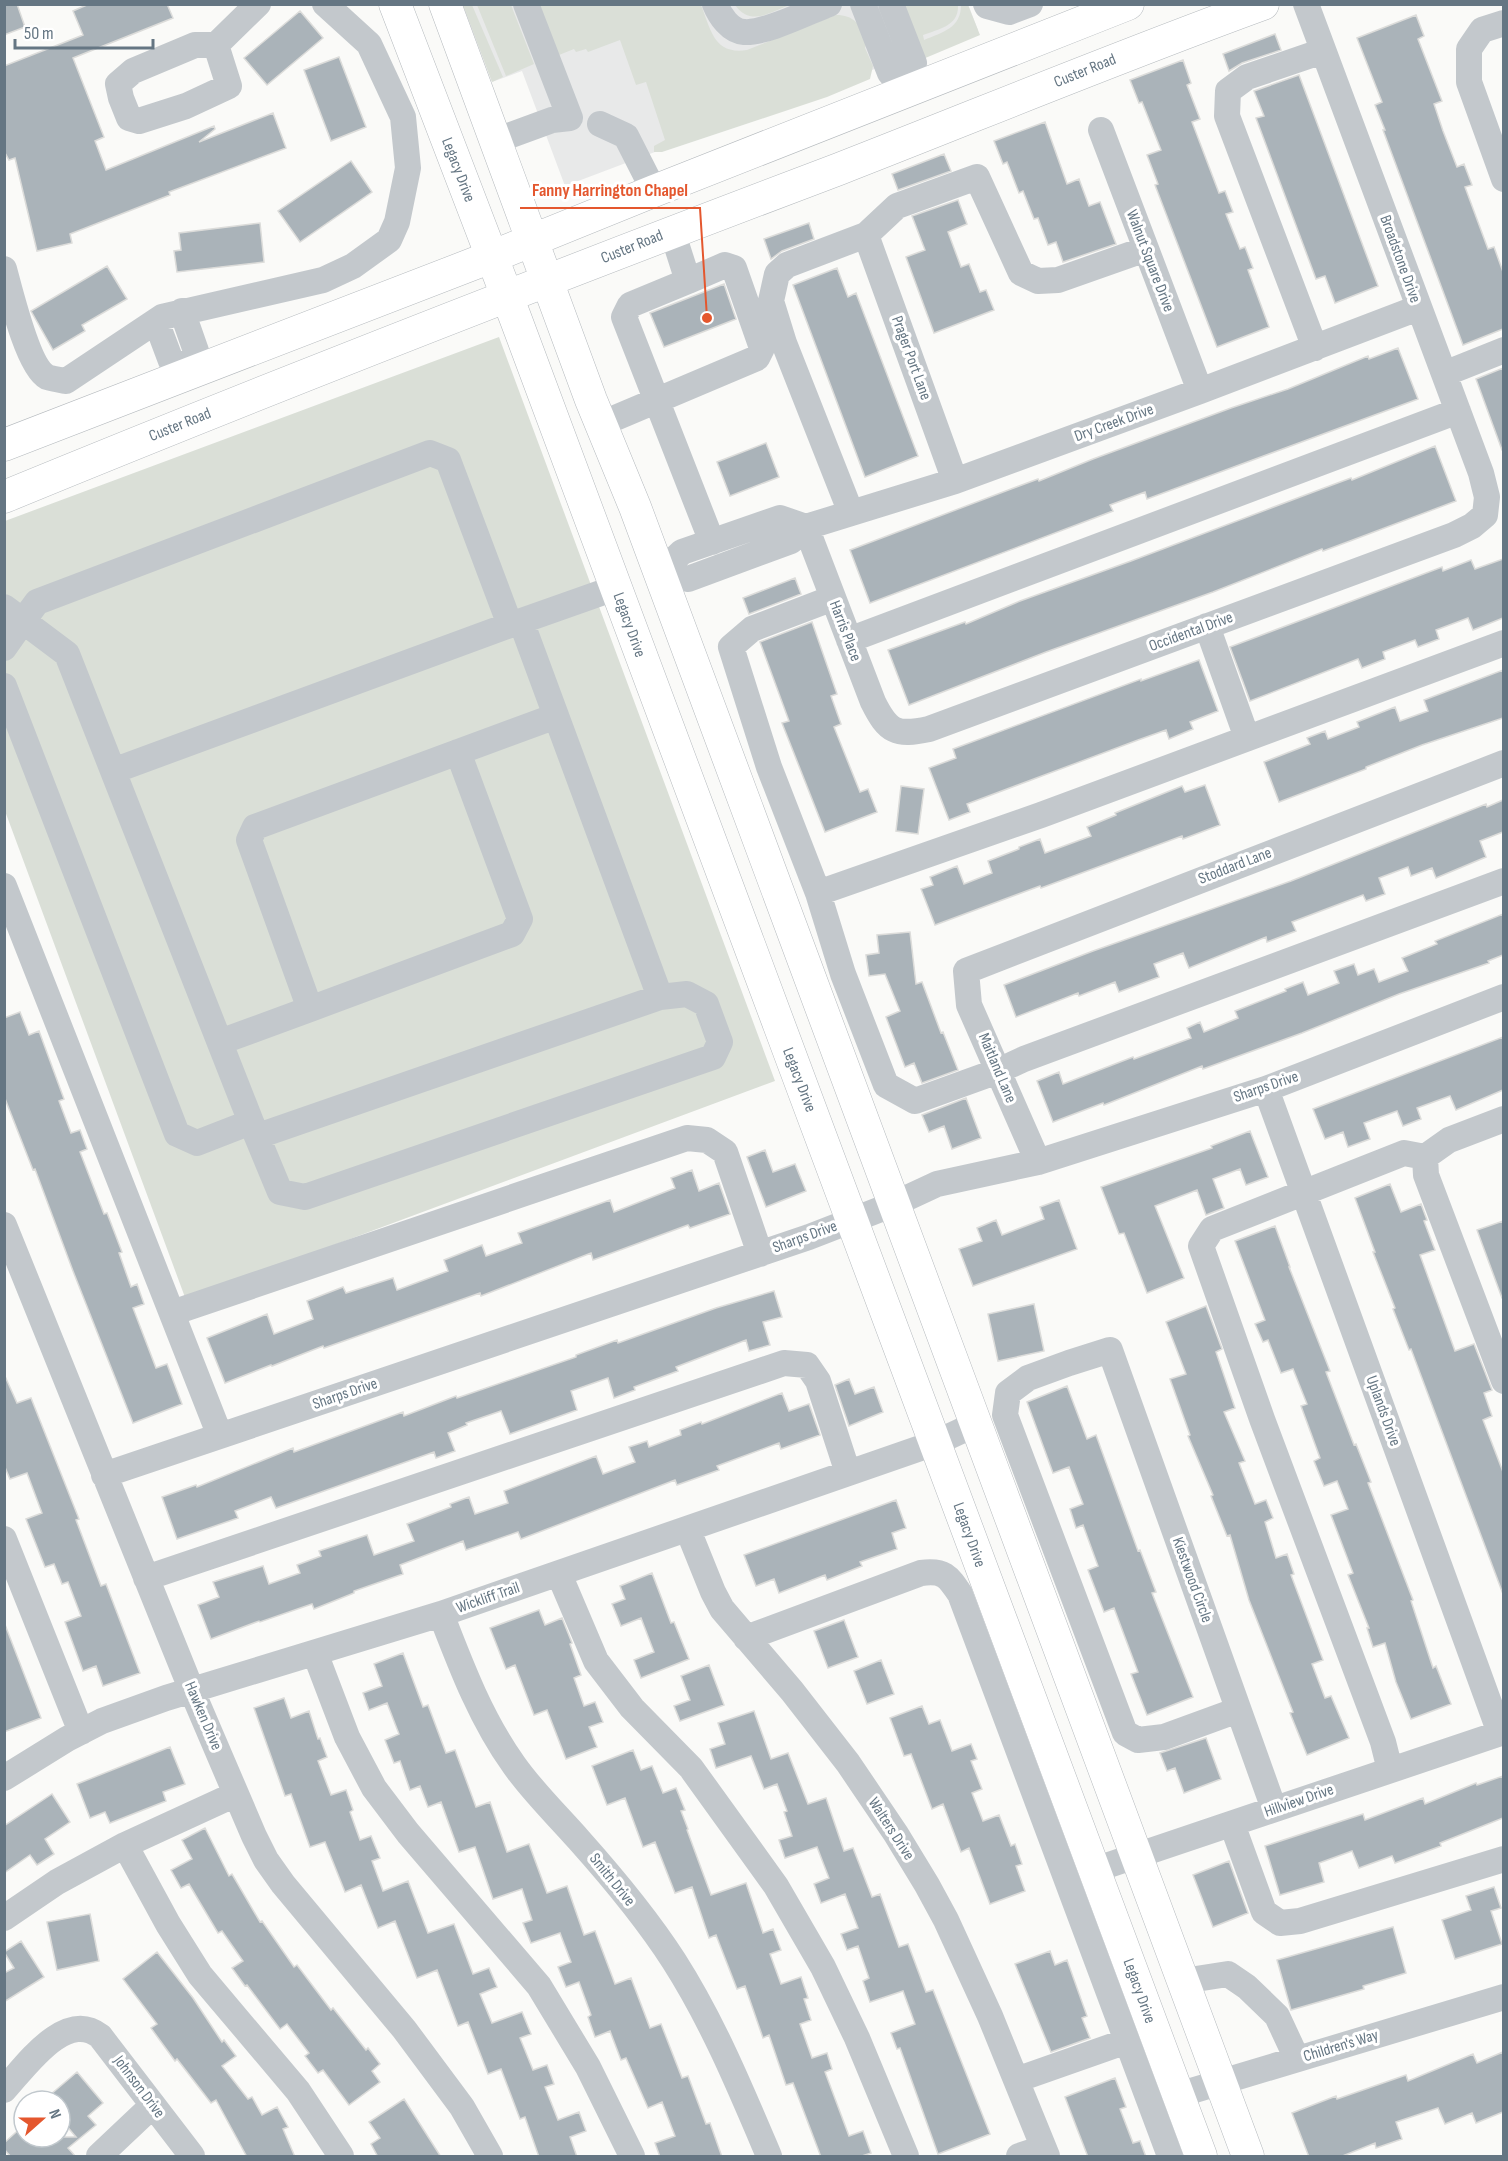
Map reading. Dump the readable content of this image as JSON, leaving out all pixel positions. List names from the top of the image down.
{
  "streets": {
    "main road": ["Custer Road", "Legacy Drive"],
    "street": [
      "Broadstone Drive",
      "Walnut Square Drive",
      "Prager Port Lane",
      "Dry Creek Drive",
      "Harris Place",
      "Occidental Drive",
      "Stoddard Lane",
      "Maitland Lane",
      "Sharps Drive",
      "Uplands Drive",
      "Kiestwood Circle",
      "Wickliff Trail",
      "Hawken Drive",
      "Hillview Drive",
      "Walters Drive",
      "Smith Drive",
      "Children's Way",
      "Johnson Drive"
    ]
  },
  "crossings": [
    ["Custer Road", "Legacy Drive"],
    ["Legacy Drive", "Sharps Drive"],
    ["Legacy Drive", "Wickliff Trail"],
    ["Legacy Drive", "Hillview Drive"],
    ["Legacy Drive", "Children's Way"],
    ["Broadstone Drive", "Dry Creek Drive"],
    ["Broadstone Drive", "Occidental Drive"],
    ["Walnut Square Drive", "Dry Creek Drive"],
    ["Prager Port Lane", "Dry Creek Drive"],
    ["Dry Creek Drive", "Harris Place"],
    ["Harris Place", "Occidental Drive"],
    ["Stoddard Lane", "Maitland Lane"],
    ["Maitland Lane", "Sharps Drive"],
    ["Sharps Drive", "Uplands Drive"],
    ["Sharps Drive", "Hawken Drive"],
    ["Uplands Drive", "Hillview Drive"],
    ["Kiestwood Circle", "Hillview Drive"],
    ["Wickliff Trail", "Hawken Drive"],
    ["Wickliff Trail", "Walters Drive"],
    ["Wickliff Trail", "Smith Drive"]
  ],
  "places": ["Fanny Harrington Chapel"],
  "scale_bar": "50 m",
  "north": "right"
}
